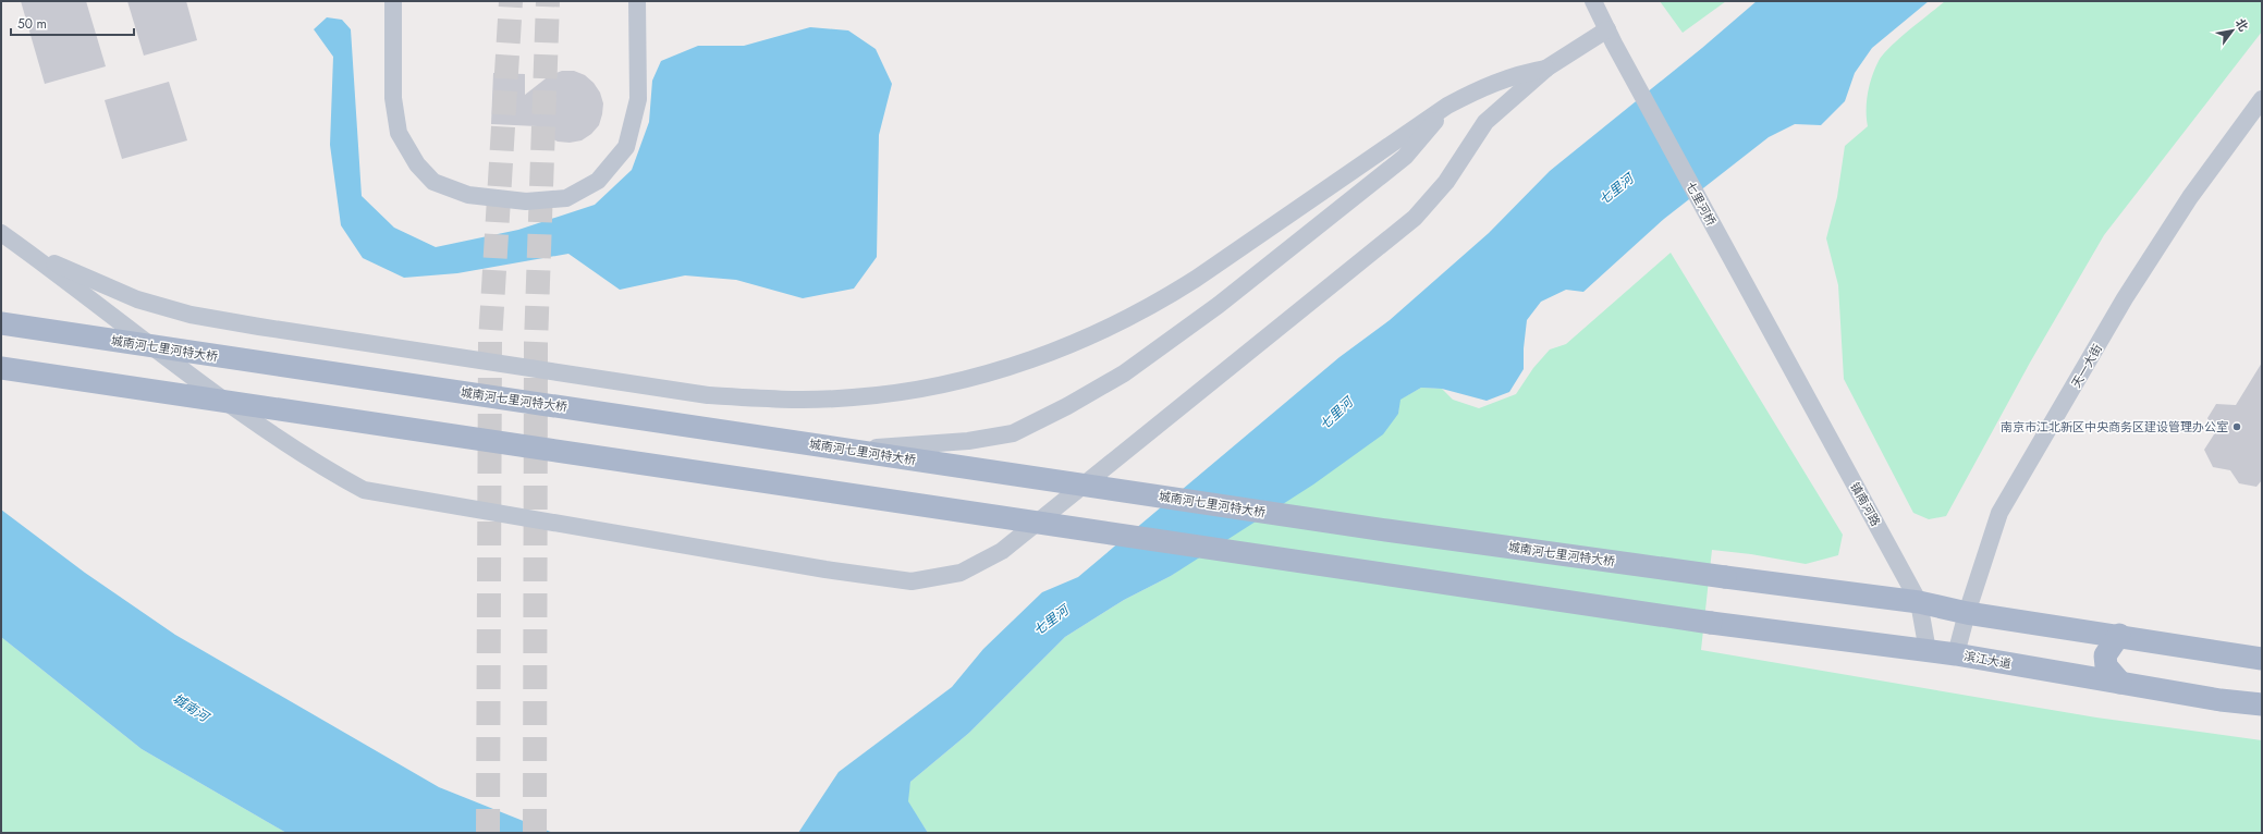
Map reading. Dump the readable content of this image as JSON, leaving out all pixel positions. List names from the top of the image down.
{
  "streets": {
    "main road": ["城南河七里河特大桥", "滨江大道"],
    "street": ["七里河桥", "天一大街", "镇南河路"]
  },
  "crossings": [
    ["七里河桥", "镇南河路"],
    ["城南河七里河特大桥", "镇南河路"],
    ["天一大街", "滨江大道"],
    ["镇南河路", "滨江大道"]
  ],
  "water": ["七里河", "城南河"],
  "places": ["南京市江北新区中央商务区建设管理办公室"],
  "scale_bar": "50 m",
  "north": "top right"
}
